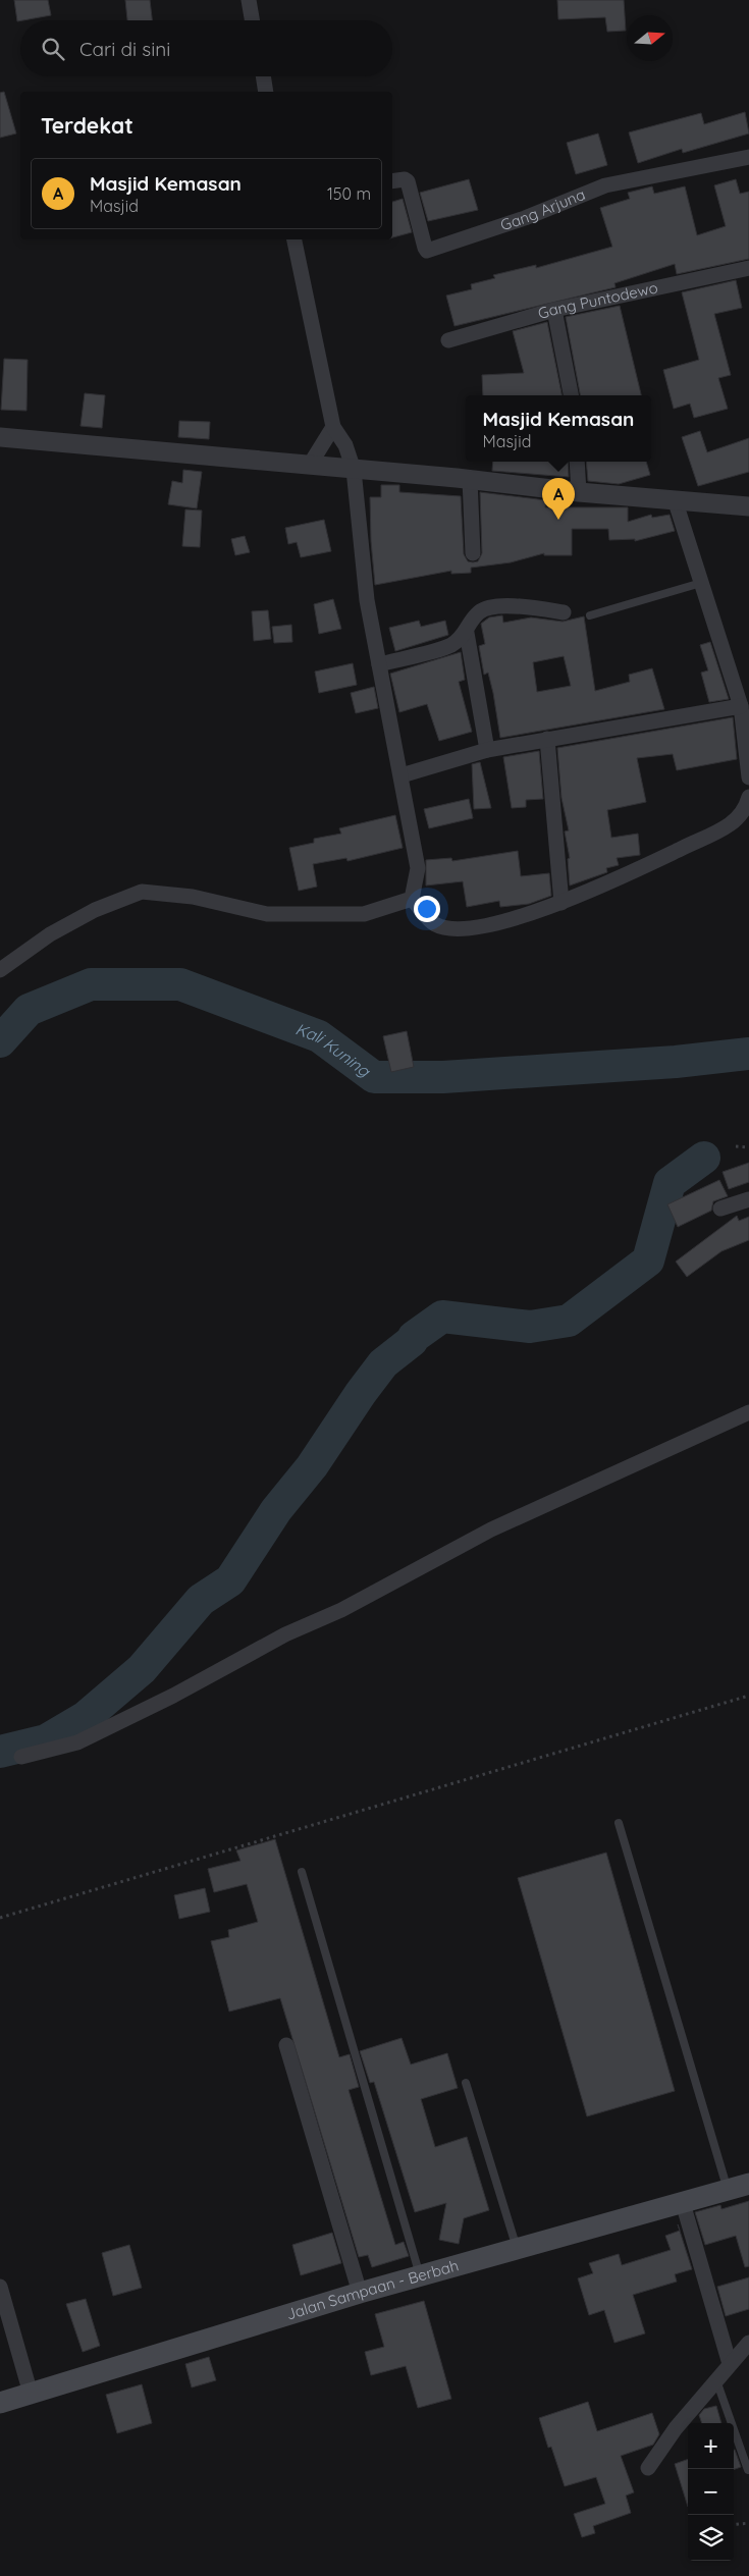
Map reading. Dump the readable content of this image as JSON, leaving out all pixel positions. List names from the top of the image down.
{
  "streets": {
    "main road": ["Jalan Sampaan - Berbah"],
    "street": ["Gang Arjuna", "Gang Puntodewo"]
  },
  "water": ["Kali Kuning"],
  "north": "right",
  "page": {
    "search": "Cari di sini",
    "heading": "Terdekat",
    "list": [
      {
        "mark": "A",
        "name": "Masjid Kemasan",
        "note": "Masjid",
        "value": "150 m"
      }
    ],
    "popup": ["Masjid Kemasan", "Masjid"],
    "pins": "A",
    "map_buttons": ["+", "−"]
  }
}
